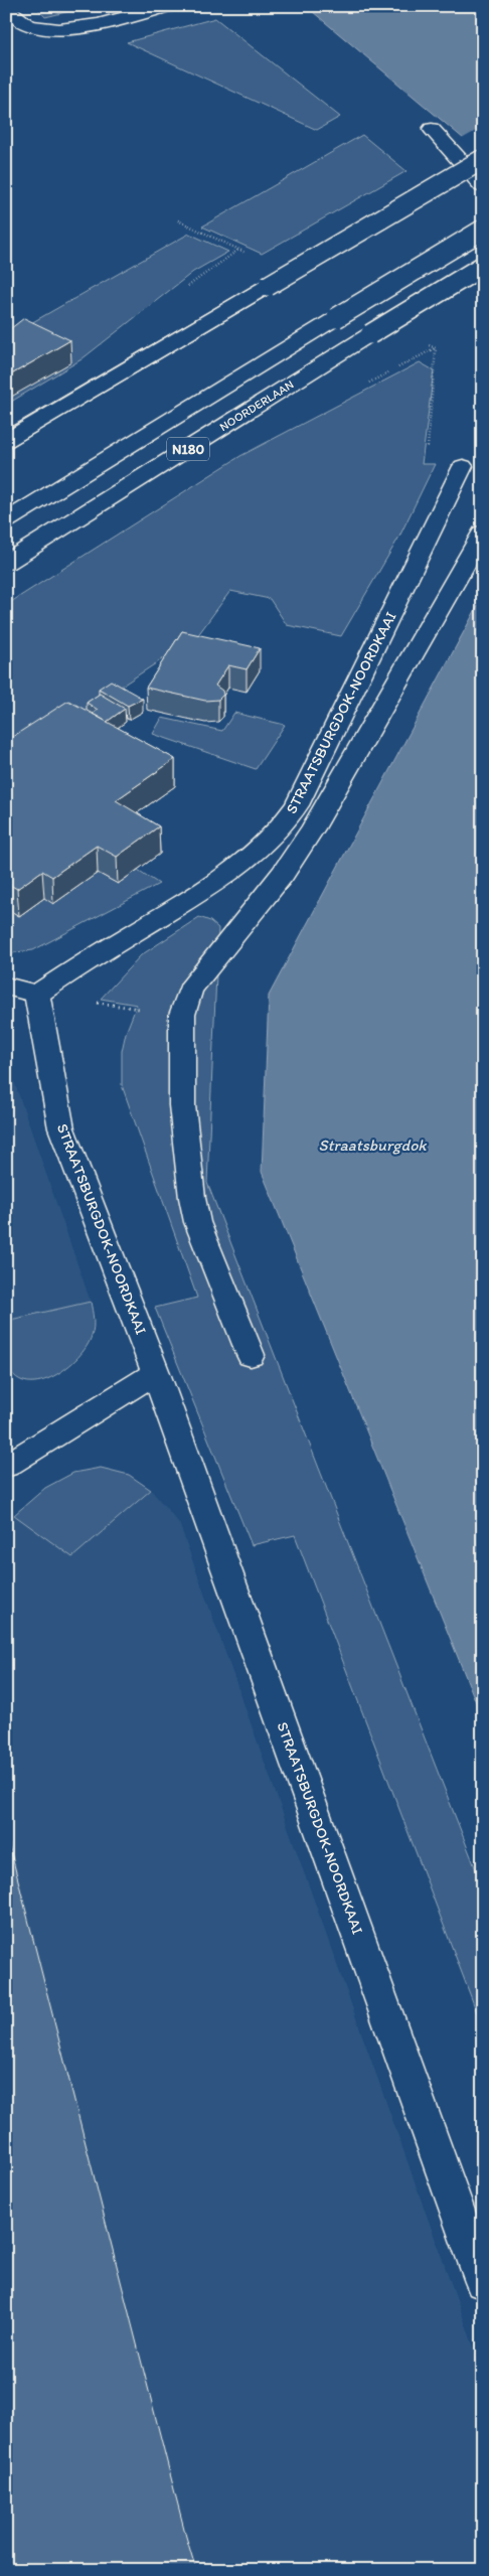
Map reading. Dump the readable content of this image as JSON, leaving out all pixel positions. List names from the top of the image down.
{
  "streets": {
    "street": ["NOORDERLAAN", "N180", "STRAATSBURGDOK-NOORDKAAI"]
  },
  "water": ["Straatsburgdok"]
}
